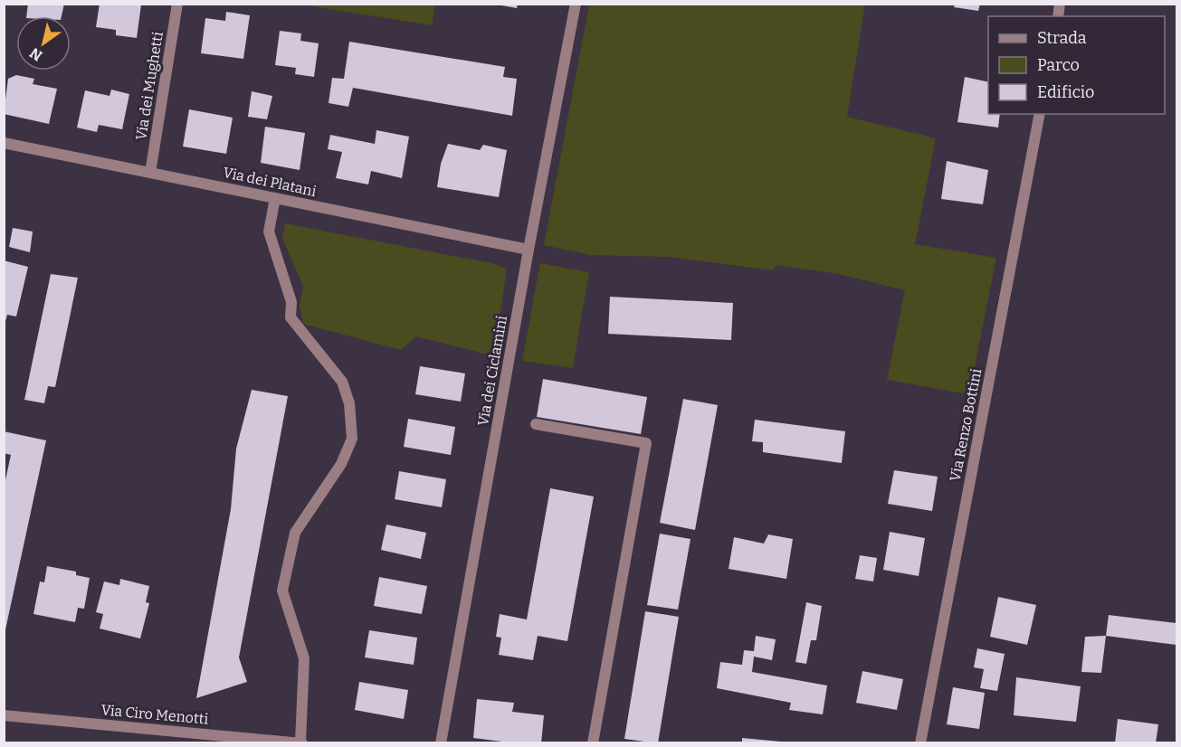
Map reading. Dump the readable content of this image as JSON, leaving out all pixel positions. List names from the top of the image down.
{
  "streets": {
    "street": [
      "Via dei Mughetti",
      "Via dei Platani",
      "Via dei Ciclamini",
      "Via Renzo Bottini",
      "Via Ciro Menotti"
    ]
  },
  "crossings": [
    ["Via dei Mughetti", "Via dei Platani"],
    ["Via dei Platani", "Via dei Ciclamini"]
  ],
  "legend": ["Strada", "Parco", "Edificio"],
  "north": "bottom left"
}
